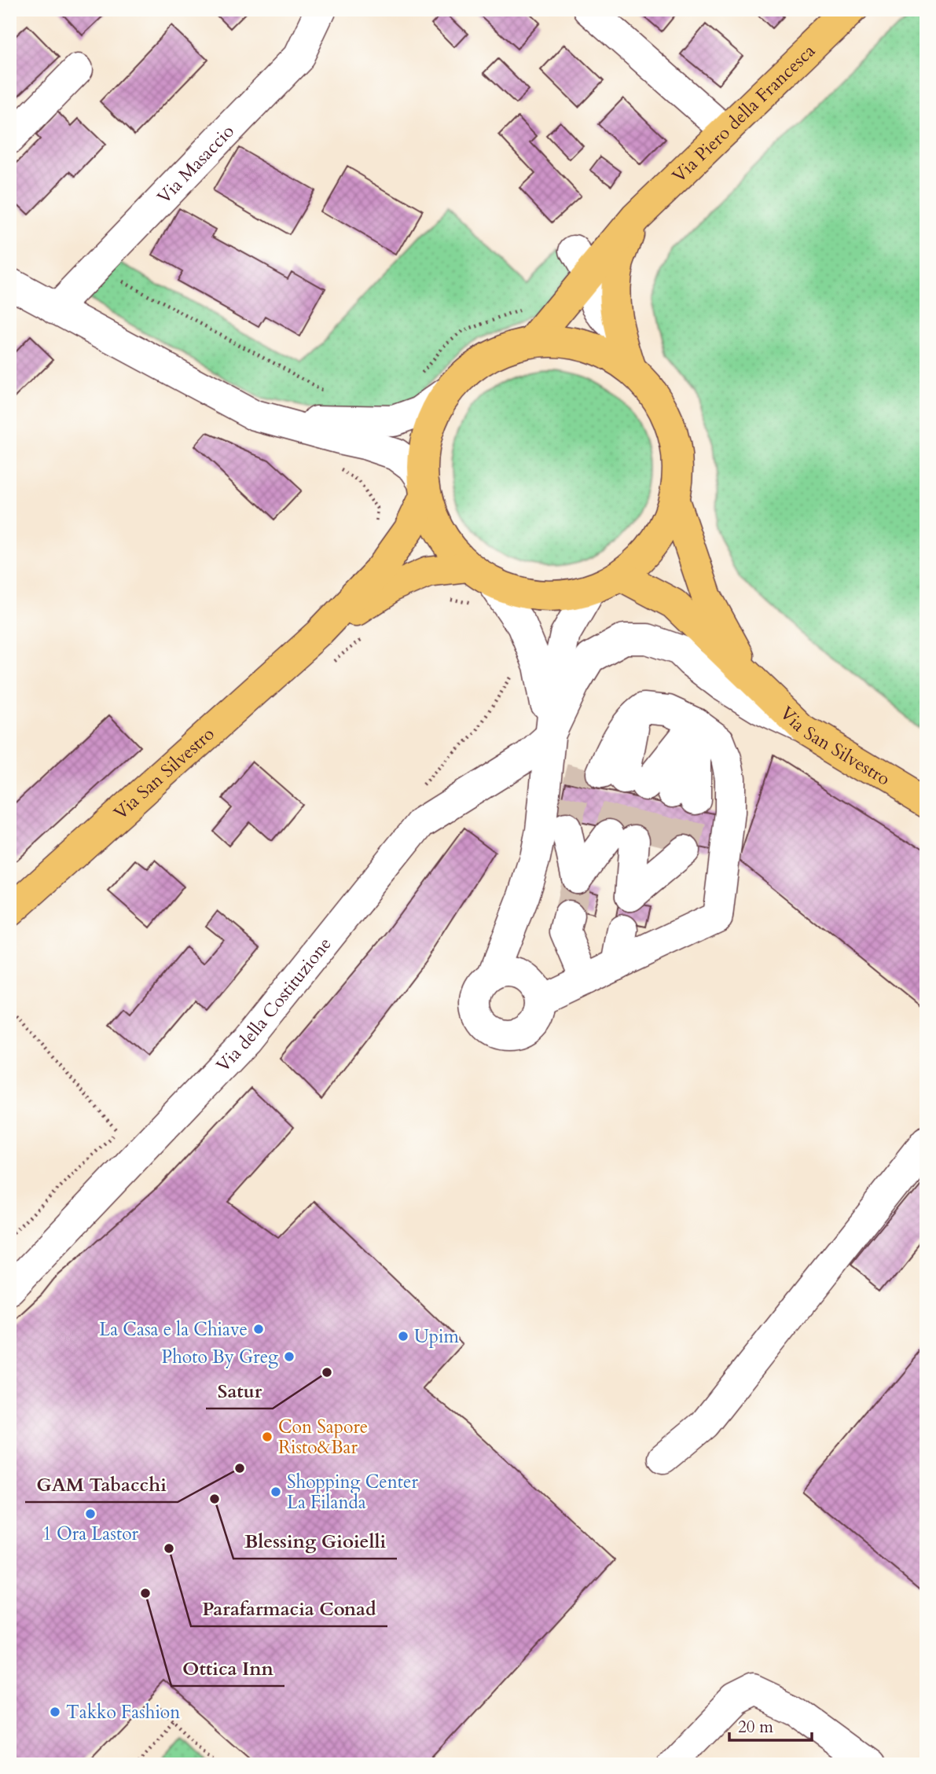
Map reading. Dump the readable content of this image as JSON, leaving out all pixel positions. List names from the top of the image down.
{
  "streets": {
    "main road": ["Via Piero della Francesca", "Via San Silvestro"],
    "street": ["Via Masaccio", "Via della Costituzione"]
  },
  "crossings": [
    ["Via San Silvestro", "Via della Costituzione"]
  ],
  "places": [
    "La Casa e la Chiave",
    "Upim",
    "Photo By Greg",
    "Satur",
    "Con Sapore Risto&Bar",
    "GAM Tabacchi",
    "Shopping Center La Filanda",
    "Blessing Gioielli",
    "1 Ora Lastor",
    "Parafarmacia Conad",
    "Ottica Inn",
    "Takko Fashion"
  ],
  "scale_bar": "20 m"
}
